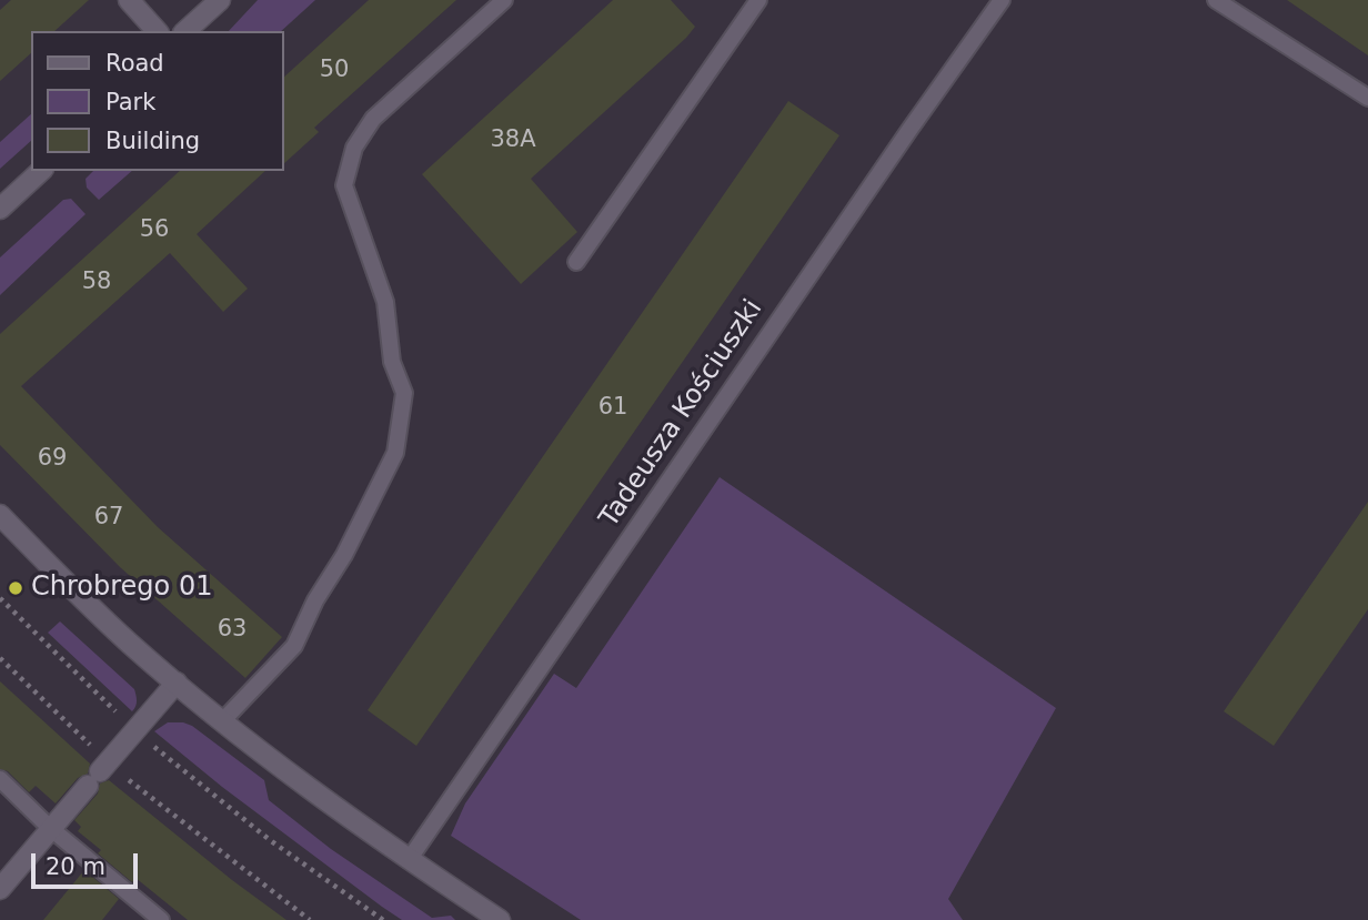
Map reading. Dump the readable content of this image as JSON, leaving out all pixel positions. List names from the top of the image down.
{
  "streets": {
    "lane": ["Tadeusza Kościuszki"]
  },
  "places": ["Chrobrego 01"],
  "house_numbers": [
    "50",
    "38A",
    "56",
    "58",
    "61",
    "69",
    "67",
    "63"
  ],
  "legend": ["Road", "Park", "Building"],
  "scale_bar": "20 m"
}
